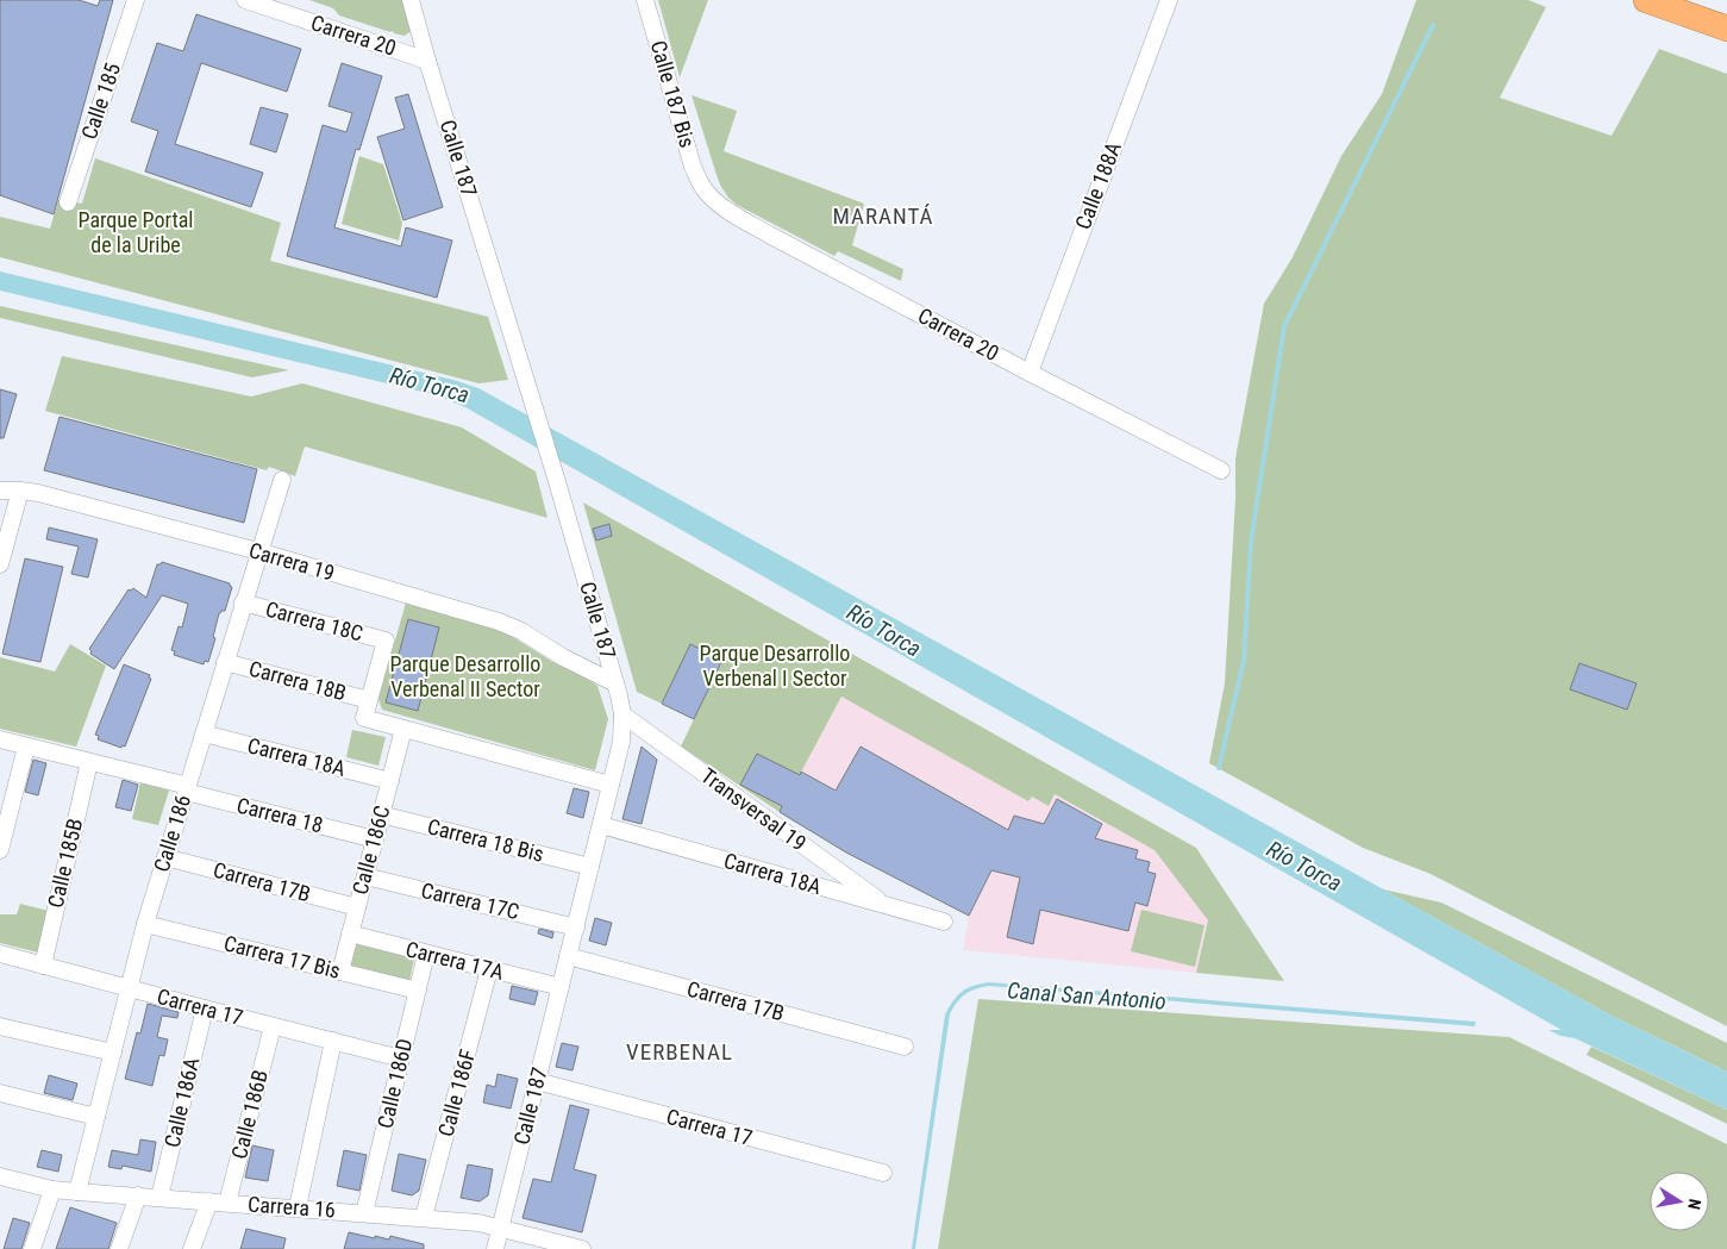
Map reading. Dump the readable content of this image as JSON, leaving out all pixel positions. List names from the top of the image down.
{
  "streets": {
    "street": [
      "Carrera 20",
      "Calle 187 Bis",
      "Calle 185",
      "Calle 187",
      "Calle 188A",
      "Carrera 19",
      "Carrera 18C",
      "Carrera 18B",
      "Carrera 18A",
      "Transversal 19",
      "Carrera 18",
      "Calle 186",
      "Carrera 18 Bis",
      "Calle 186C",
      "Calle 185B",
      "Carrera 17B",
      "Carrera 17C",
      "Carrera 17 Bis",
      "Carrera 17A",
      "Carrera 17",
      "Calle 186D",
      "Calle 186F",
      "Calle 186A",
      "Calle 186B",
      "Carrera 16"
    ]
  },
  "crossings": [
    ["Carrera 20", "Calle 187 Bis"],
    ["Carrera 20", "Calle 187"],
    ["Carrera 20", "Calle 188A"],
    ["Calle 187", "Carrera 19"],
    ["Calle 187", "Carrera 18A"],
    ["Calle 187", "Transversal 19"],
    ["Calle 187", "Carrera 18 Bis"],
    ["Calle 187", "Carrera 17B"],
    ["Calle 187", "Carrera 17C"],
    ["Calle 187", "Carrera 17A"],
    ["Calle 187", "Carrera 17"],
    ["Calle 187", "Carrera 16"],
    ["Carrera 19", "Calle 186"],
    ["Carrera 18C", "Carrera 18B"],
    ["Carrera 18C", "Calle 186"],
    ["Carrera 18B", "Calle 186"],
    ["Carrera 18A", "Transversal 19"],
    ["Carrera 18A", "Calle 186"],
    ["Carrera 18A", "Calle 186C"],
    ["Carrera 18", "Calle 186"],
    ["Carrera 18", "Calle 186C"],
    ["Carrera 18", "Calle 185B"],
    ["Calle 186", "Carrera 17B"],
    ["Calle 186", "Carrera 17 Bis"],
    ["Calle 186", "Carrera 17"],
    ["Calle 186", "Carrera 16"],
    ["Carrera 18 Bis", "Calle 186C"],
    ["Calle 186C", "Carrera 17B"],
    ["Calle 186C", "Carrera 17C"],
    ["Calle 186C", "Carrera 17 Bis"],
    ["Calle 186C", "Carrera 17A"],
    ["Calle 185B", "Carrera 17"],
    ["Carrera 17 Bis", "Calle 186D"],
    ["Carrera 17A", "Calle 186D"],
    ["Carrera 17A", "Calle 186F"],
    ["Carrera 17", "Calle 186D"],
    ["Carrera 17", "Calle 186A"],
    ["Carrera 17", "Calle 186B"],
    ["Calle 186D", "Carrera 16"],
    ["Calle 186F", "Carrera 16"],
    ["Calle 186A", "Carrera 16"],
    ["Calle 186B", "Carrera 16"]
  ],
  "districts": ["MARANTÁ", "VERBENAL"],
  "water": ["Río Torca", "Canal San Antonio"],
  "parks": ["Parque Portal de la Uribe", "Parque Desarrollo Verbenal I Sector", "Parque Desarrollo Verbenal II Sector"],
  "north": "right"
}
